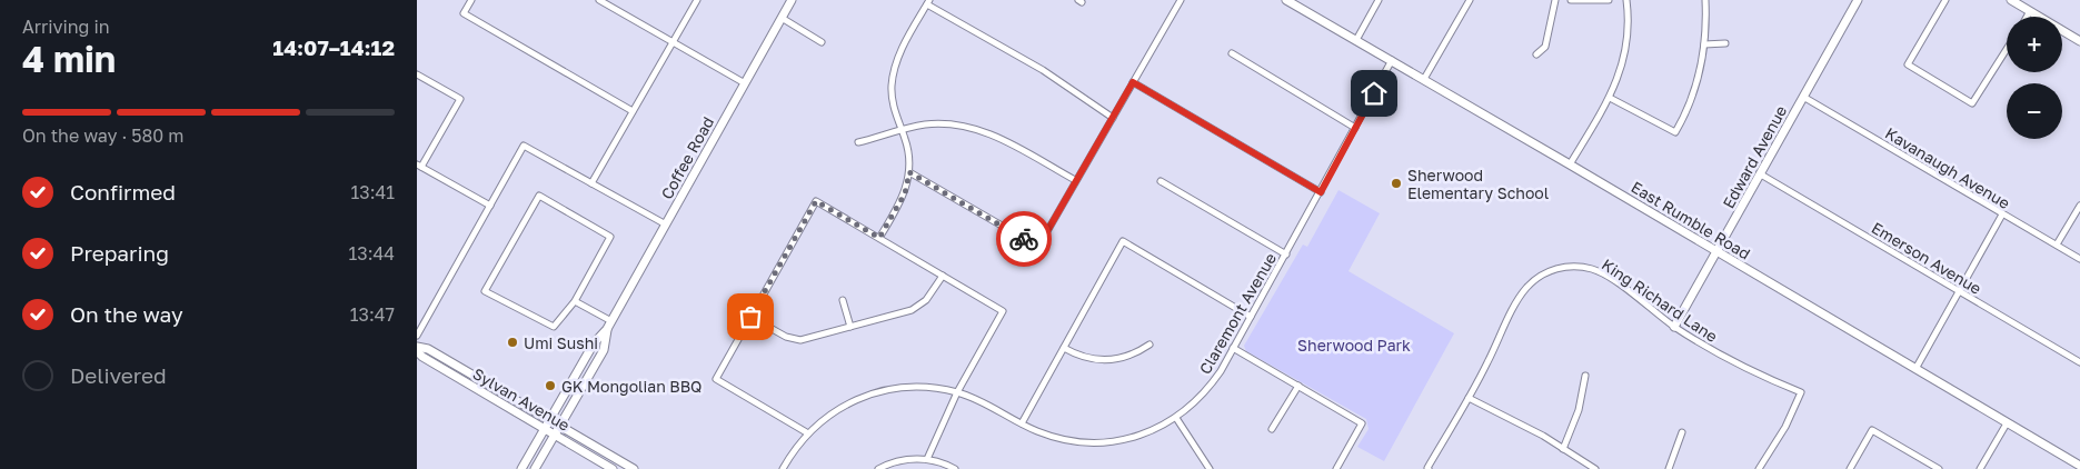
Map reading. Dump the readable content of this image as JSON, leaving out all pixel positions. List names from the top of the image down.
{
  "streets": {
    "street": [
      "Edward Avenue",
      "Coffee Road",
      "Kavanaugh Avenue",
      "East Rumble Road",
      "Emerson Avenue",
      "King Richard Lane",
      "Claremont Avenue",
      "Sylvan Avenue"
    ]
  },
  "crossings": [
    ["Edward Avenue", "Kavanaugh Avenue"],
    ["Edward Avenue", "East Rumble Road"],
    ["Edward Avenue", "Emerson Avenue"],
    ["Edward Avenue", "King Richard Lane"],
    ["Coffee Road", "Sylvan Avenue"],
    ["East Rumble Road", "Claremont Avenue"]
  ],
  "parks": ["Sherwood Park"],
  "places": ["Sherwood Elementary School", "Umi Sushi", "GK Mongolian BBQ"],
  "page": {
    "heading": ["4 min", "Arriving in", "14:07–14:12"],
    "map_buttons": ["+", "−"],
    "bar": "On the way · 580 m",
    "list": [
      ["Confirmed", "13:41"],
      ["Preparing", "13:44"],
      ["On the way", "13:47"],
      "Delivered"
    ]
  }
}
